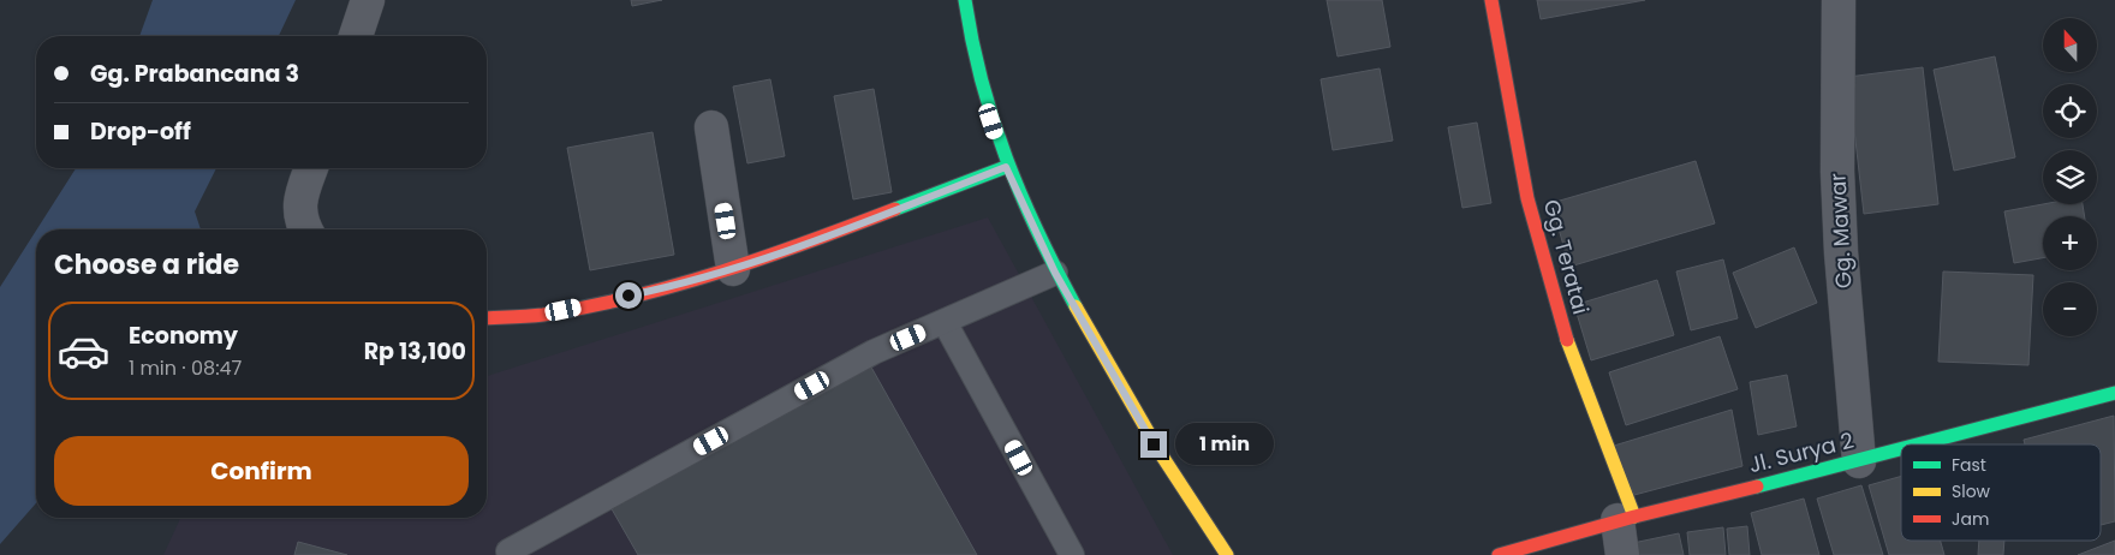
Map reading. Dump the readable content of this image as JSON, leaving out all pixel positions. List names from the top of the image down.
{
  "streets": {
    "street": ["Gg. Mawar", "Gg. Teratai", "Jl. Surya 2"]
  },
  "crossings": [
    ["Gg. Mawar", "Jl. Surya 2"],
    ["Gg. Teratai", "Jl. Surya 2"]
  ],
  "legend": ["Fast", "Slow", "Jam"],
  "north": "top",
  "page": {
    "map_buttons": ["+", "−"],
    "banner": ["Gg. Prabancana 3", "Drop-off"],
    "heading": "Choose a ride",
    "list": [
      {
        "name": "Economy",
        "note": "1 min · 08:47",
        "value": "Rp 13,100"
      }
    ],
    "bubble": "1 min",
    "buttons": "Confirm"
  }
}
